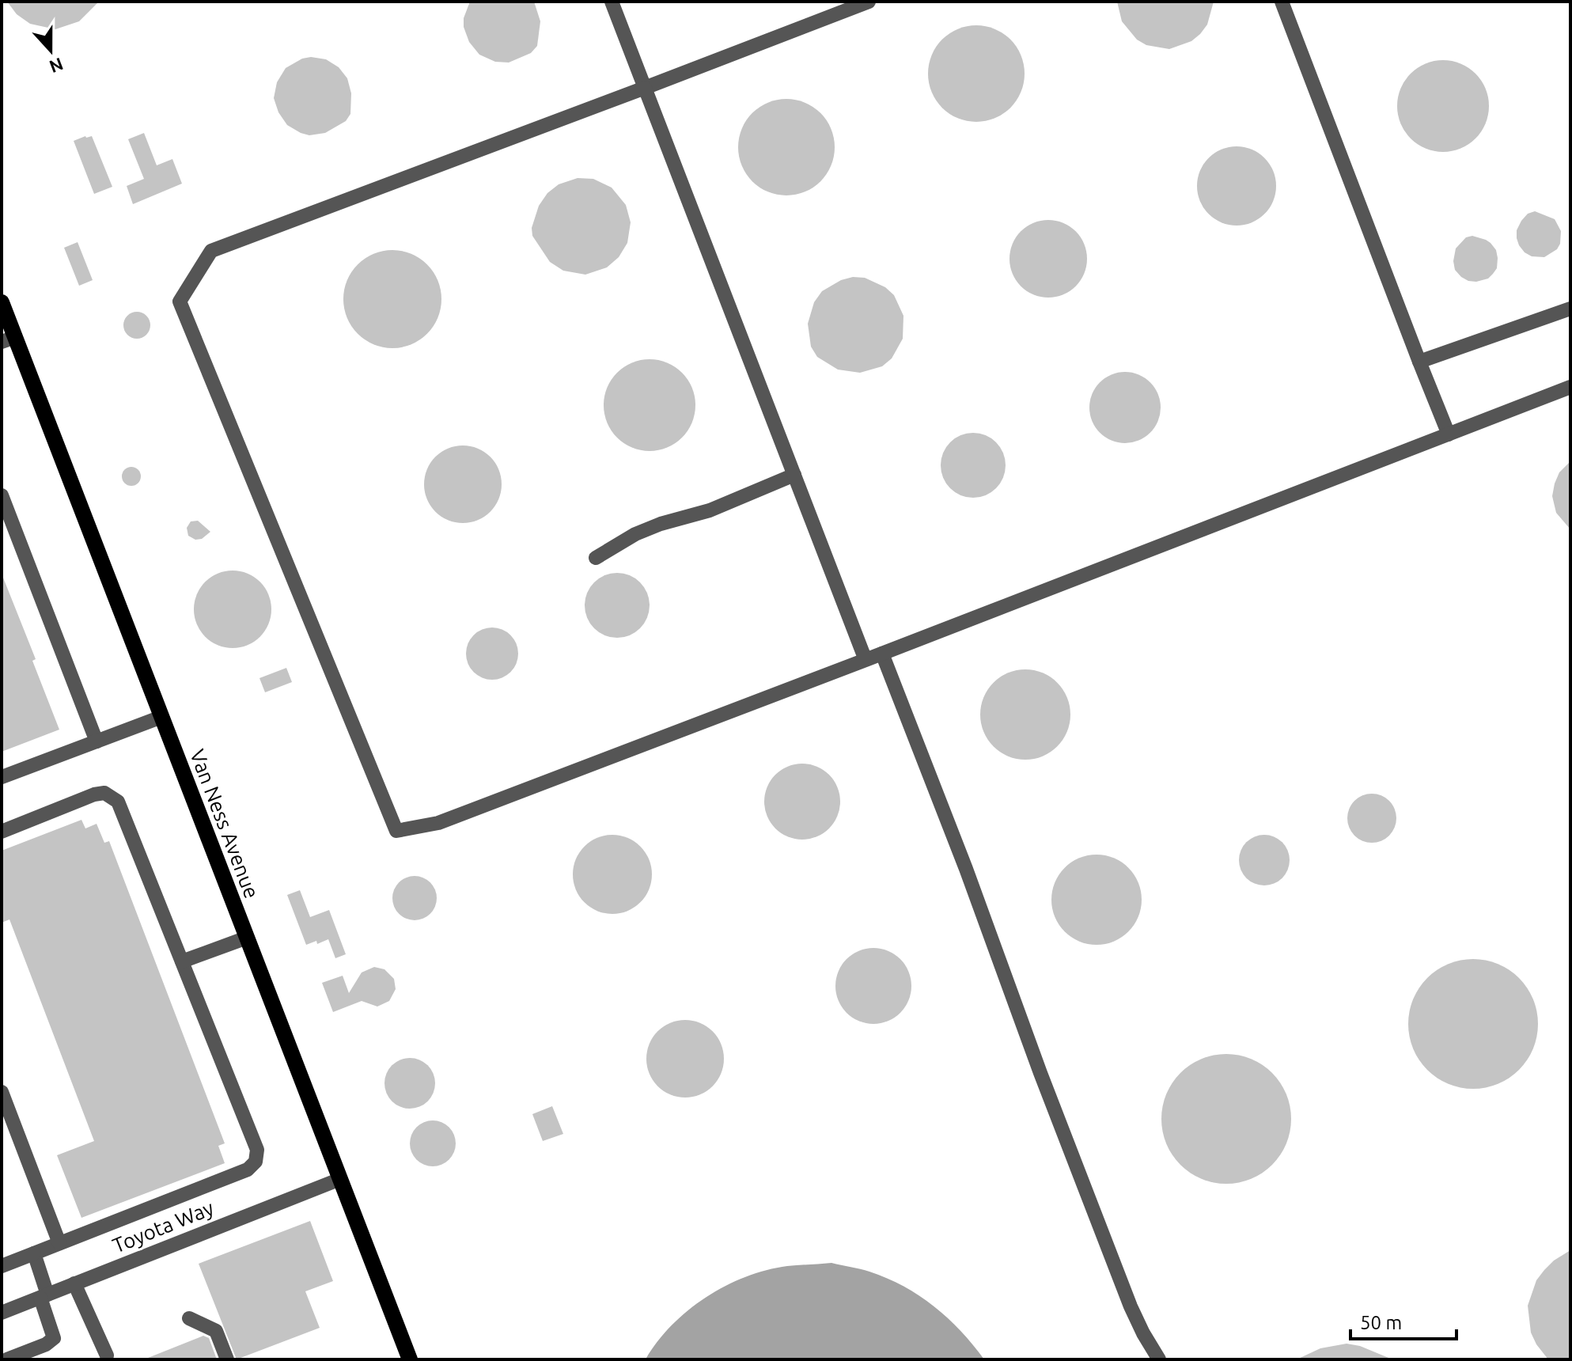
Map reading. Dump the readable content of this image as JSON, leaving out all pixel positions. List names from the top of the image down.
{
  "streets": {
    "main road": ["Van Ness Avenue"],
    "street": ["Toyota Way"]
  },
  "crossings": [
    ["Van Ness Avenue", "Toyota Way"]
  ],
  "scale_bar": "50 m",
  "north": "bottom"
}
